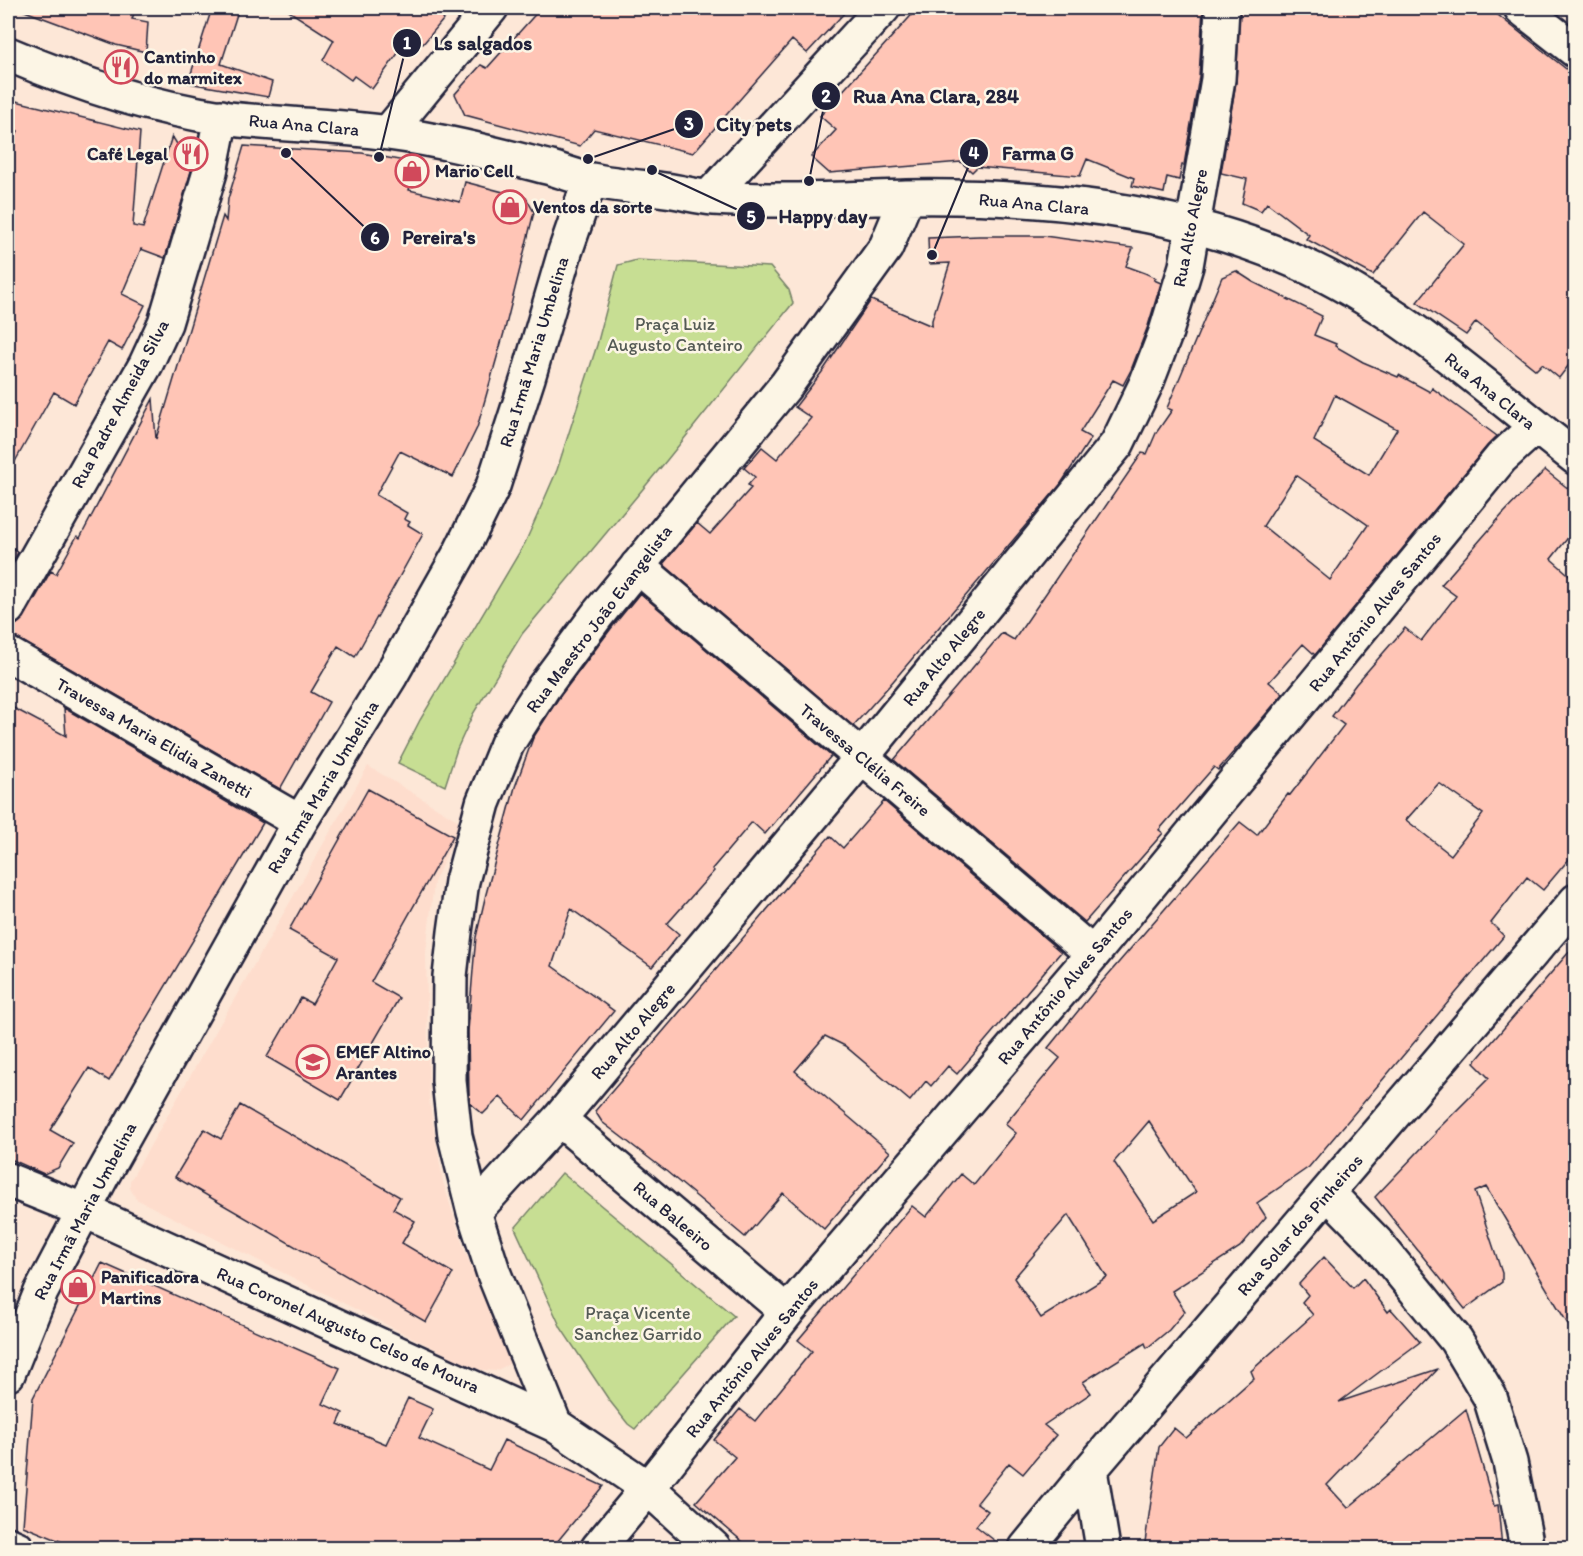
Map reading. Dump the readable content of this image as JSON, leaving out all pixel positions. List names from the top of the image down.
{
  "streets": {
    "street": [
      "Rua Ana Clara",
      "Rua Alto Alegre",
      "Rua Irmã Maria Umbelina",
      "Rua Padre Almeida Silva",
      "Rua Antônio Alves Santos",
      "Rua Maestro João Evangelista",
      "Travessa Maria Elidia Zanetti",
      "Travessa Clélia Freire",
      "Rua Baleeiro",
      "Rua Solar dos Pinheiros",
      "Rua Coronel Augusto Celso de Moura"
    ]
  },
  "crossings": [
    ["Rua Ana Clara", "Rua Alto Alegre"],
    ["Rua Ana Clara", "Rua Irmã Maria Umbelina"],
    ["Rua Ana Clara", "Rua Padre Almeida Silva"],
    ["Rua Ana Clara", "Rua Antônio Alves Santos"],
    ["Rua Ana Clara", "Rua Maestro João Evangelista"],
    ["Rua Alto Alegre", "Rua Maestro João Evangelista"],
    ["Rua Alto Alegre", "Travessa Clélia Freire"],
    ["Rua Alto Alegre", "Rua Baleeiro"],
    ["Rua Irmã Maria Umbelina", "Travessa Maria Elidia Zanetti"],
    ["Rua Irmã Maria Umbelina", "Rua Coronel Augusto Celso de Moura"],
    ["Rua Antônio Alves Santos", "Travessa Clélia Freire"],
    ["Rua Antônio Alves Santos", "Rua Baleeiro"],
    ["Rua Maestro João Evangelista", "Travessa Clélia Freire"],
    ["Rua Maestro João Evangelista", "Rua Coronel Augusto Celso de Moura"]
  ],
  "parks": ["Praça Luiz Augusto Canteiro", "Praça Vicente Sanchez Garrido"],
  "places": {
    "restaurant": ["Cantinho do marmitex", "Café Legal"],
    "other": [
      "Pereira's",
      "Ls salgados",
      "City pets",
      "Happy day",
      "Rua Ana Clara, 284",
      "Farma G"
    ],
    "shop": ["Mario Cell", "Ventos da sorte", "Panificadora Martins"],
    "school or university": ["EMEF Altino Arantes"]
  }
}
